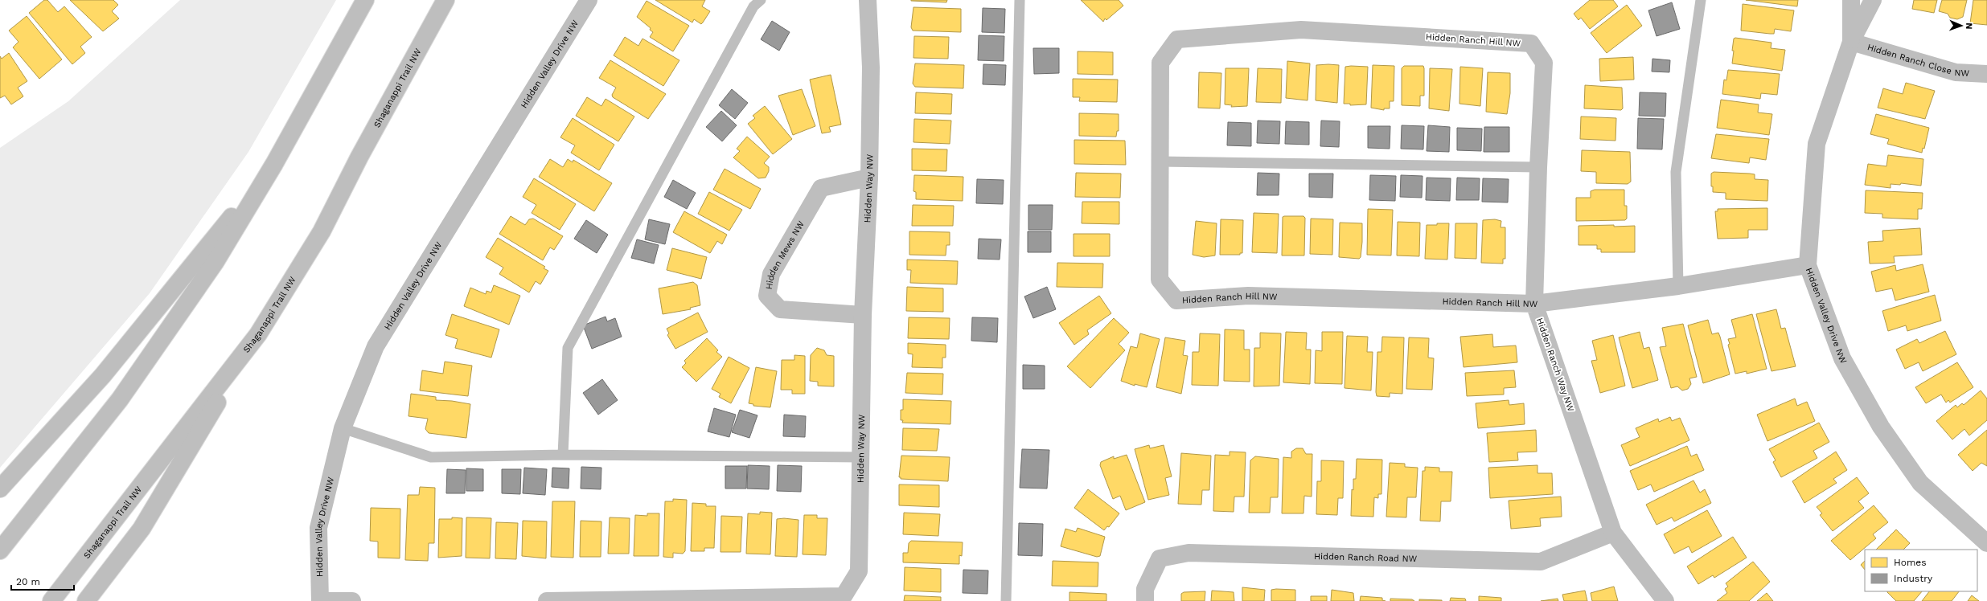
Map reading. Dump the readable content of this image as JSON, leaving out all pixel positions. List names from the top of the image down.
{
  "streets": {
    "street": [
      "Hidden Ranch Hill NW",
      "Hidden Ranch Close NW",
      "Hidden Valley Drive NW",
      "Shaganappi Trail NW",
      "Hidden Way NW",
      "Hidden Mews NW",
      "Hidden Ranch Way NW",
      "Hidden Ranch Road NW"
    ]
  },
  "crossings": [
    ["Hidden Ranch Hill NW", "Hidden Ranch Way NW"],
    ["Hidden Ranch Close NW", "Hidden Valley Drive NW"],
    ["Hidden Way NW", "Hidden Mews NW"],
    ["Hidden Ranch Way NW", "Hidden Ranch Road NW"]
  ],
  "legend": ["Homes", "Industry"],
  "scale_bar": "20 m",
  "north": "right"
}
